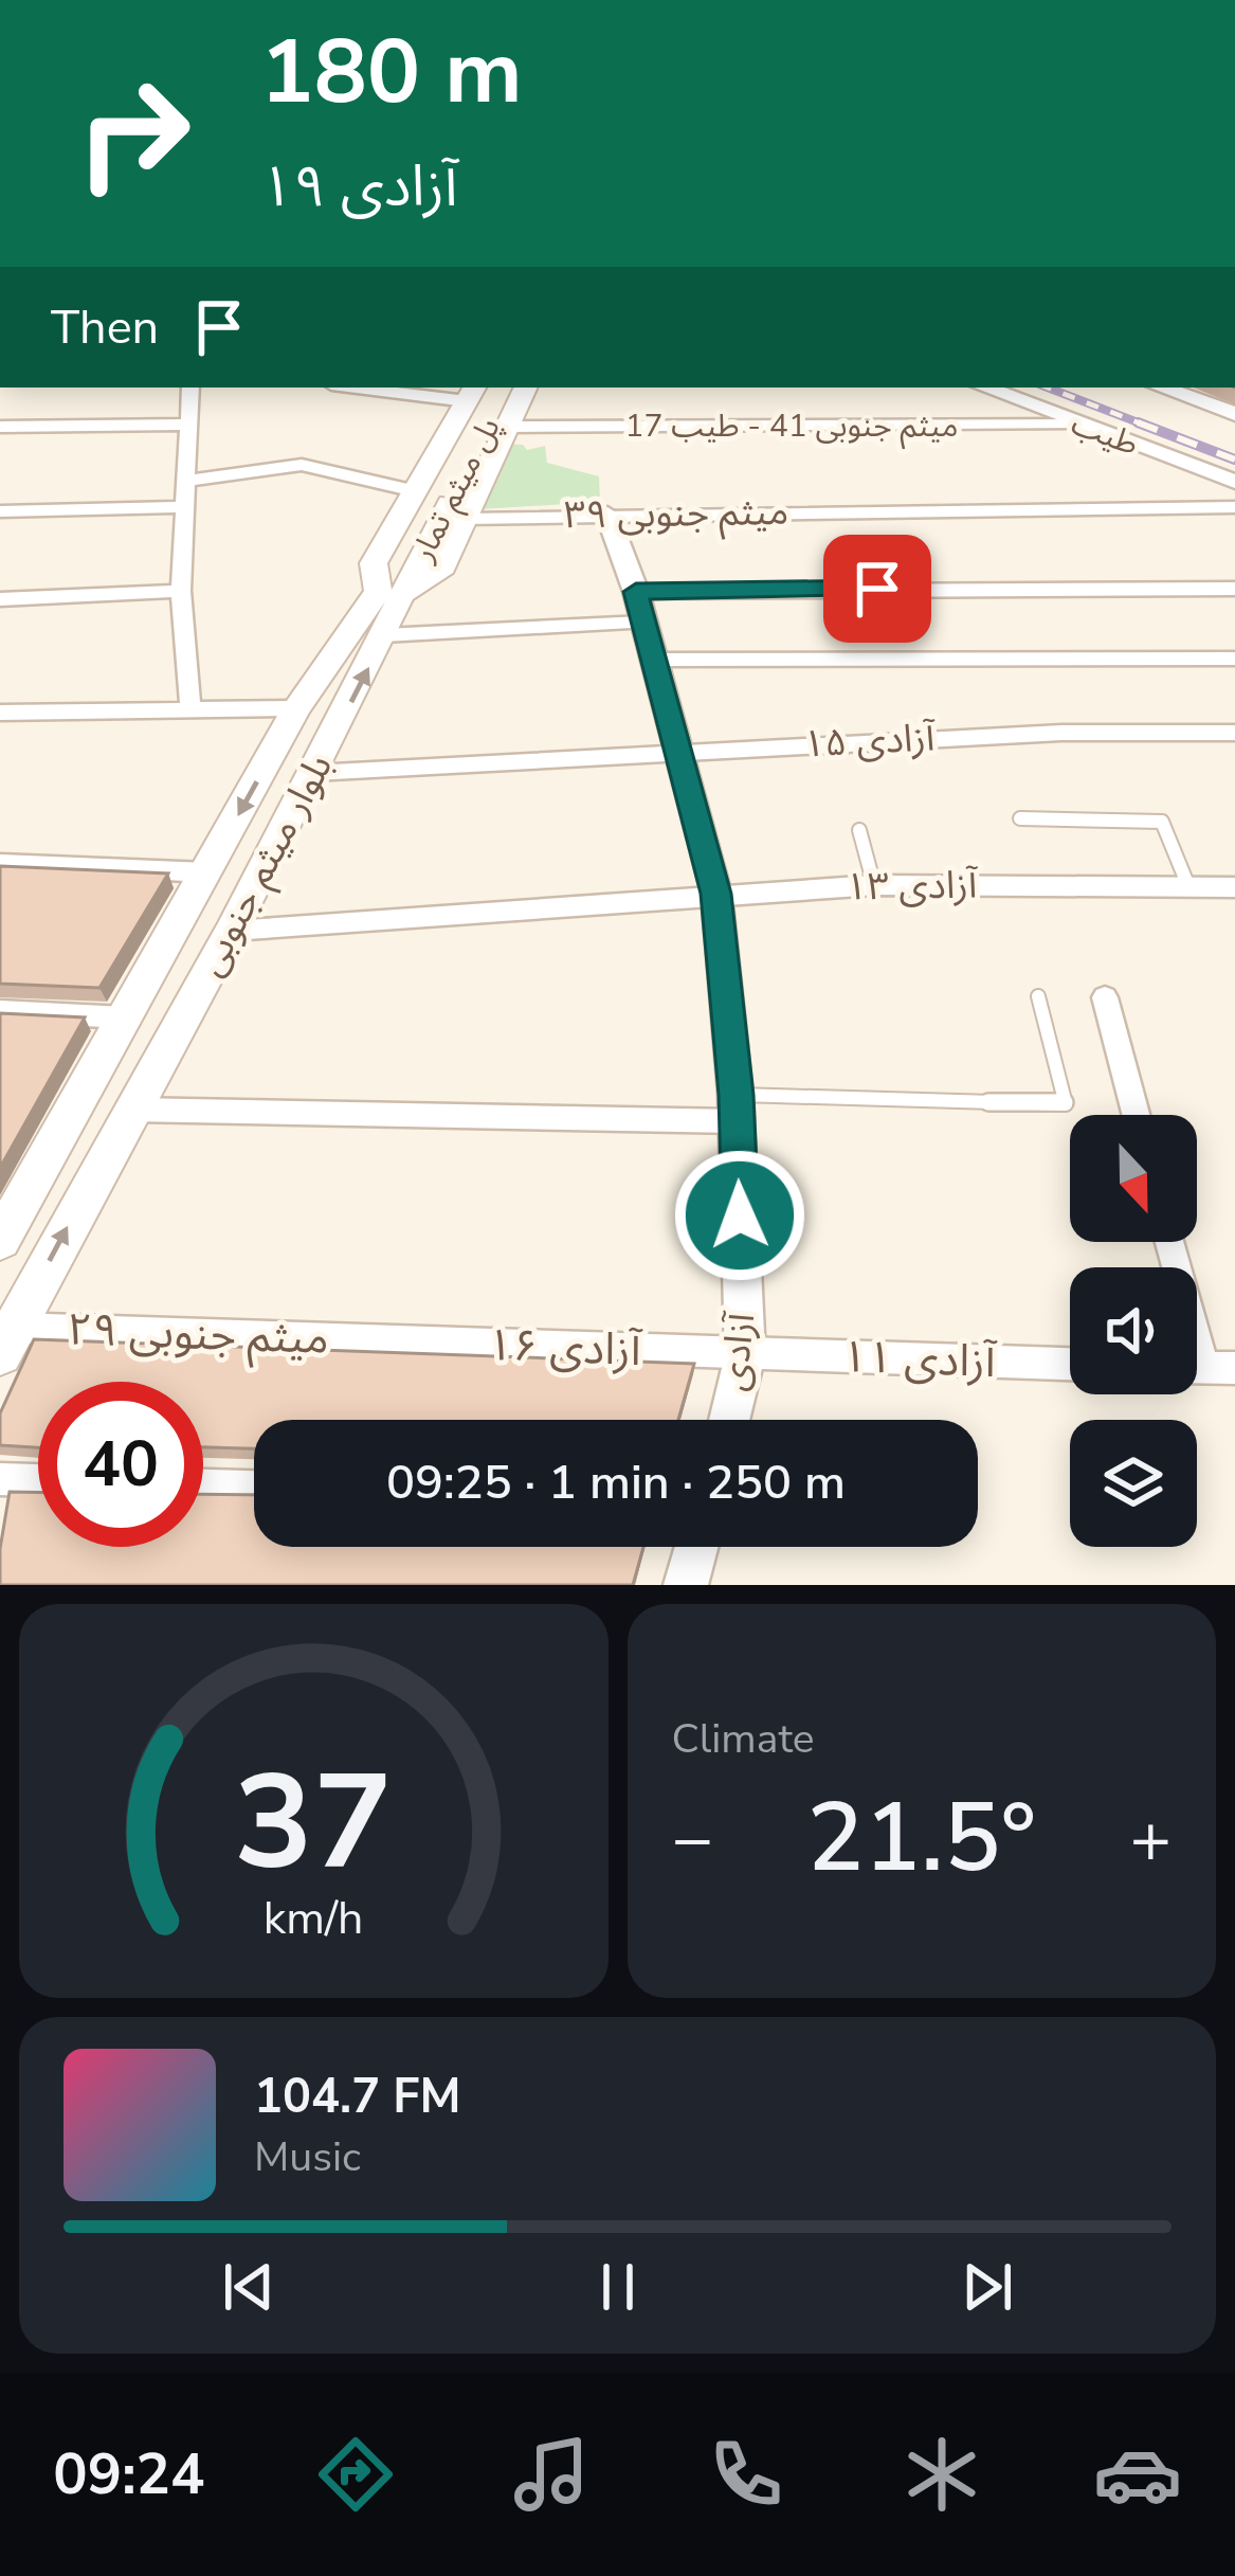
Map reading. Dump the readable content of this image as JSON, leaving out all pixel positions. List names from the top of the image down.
{
  "streets": {
    "main road": ["پل میثم تمار", "بلوار میثم جنوبی"],
    "street": [
      "میثم جنوبی 41 - طیب 17",
      "طیب",
      "میثم جنوبی ۳۹",
      "آزادی ۱۵",
      "آزادی ۱۳",
      "میثم جنوبی ۲۹",
      "آزادی ۱۶",
      "آزادی",
      "آزادی ۱۱"
    ]
  },
  "crossings": [
    ["میثم جنوبی 41 - طیب 17", "طیب"],
    ["میثم جنوبی 41 - طیب 17", "بلوار میثم جنوبی"],
    ["پل میثم تمار", "میثم جنوبی ۳۹"],
    ["پل میثم تمار", "بلوار میثم جنوبی"],
    ["میثم جنوبی ۳۹", "بلوار میثم جنوبی"],
    ["میثم جنوبی ۳۹", "آزادی"],
    ["آزادی ۱۵", "بلوار میثم جنوبی"],
    ["آزادی ۱۵", "آزادی"],
    ["بلوار میثم جنوبی", "آزادی ۱۳"],
    ["بلوار میثم جنوبی", "میثم جنوبی ۲۹"],
    ["آزادی ۱۳", "آزادی"],
    ["میثم جنوبی ۲۹", "آزادی ۱۶"],
    ["آزادی ۱۶", "آزادی"],
    ["آزادی ۱۶", "آزادی ۱۱"],
    ["آزادی", "آزادی ۱۱"]
  ],
  "north": "bottom",
  "page": {
    "turn": ["180 m", "آزادی ۱۹"],
    "then": "Then",
    "limit": "40",
    "trip": "09:25 · 1 min · 250 m",
    "tile": "Climate",
    "heat": ["−", "21.5°", "+"],
    "song": ["104.7 FM", "Music"],
    "tabs": "09:24",
    "gauge": ["37", "km/h"]
  }
}
